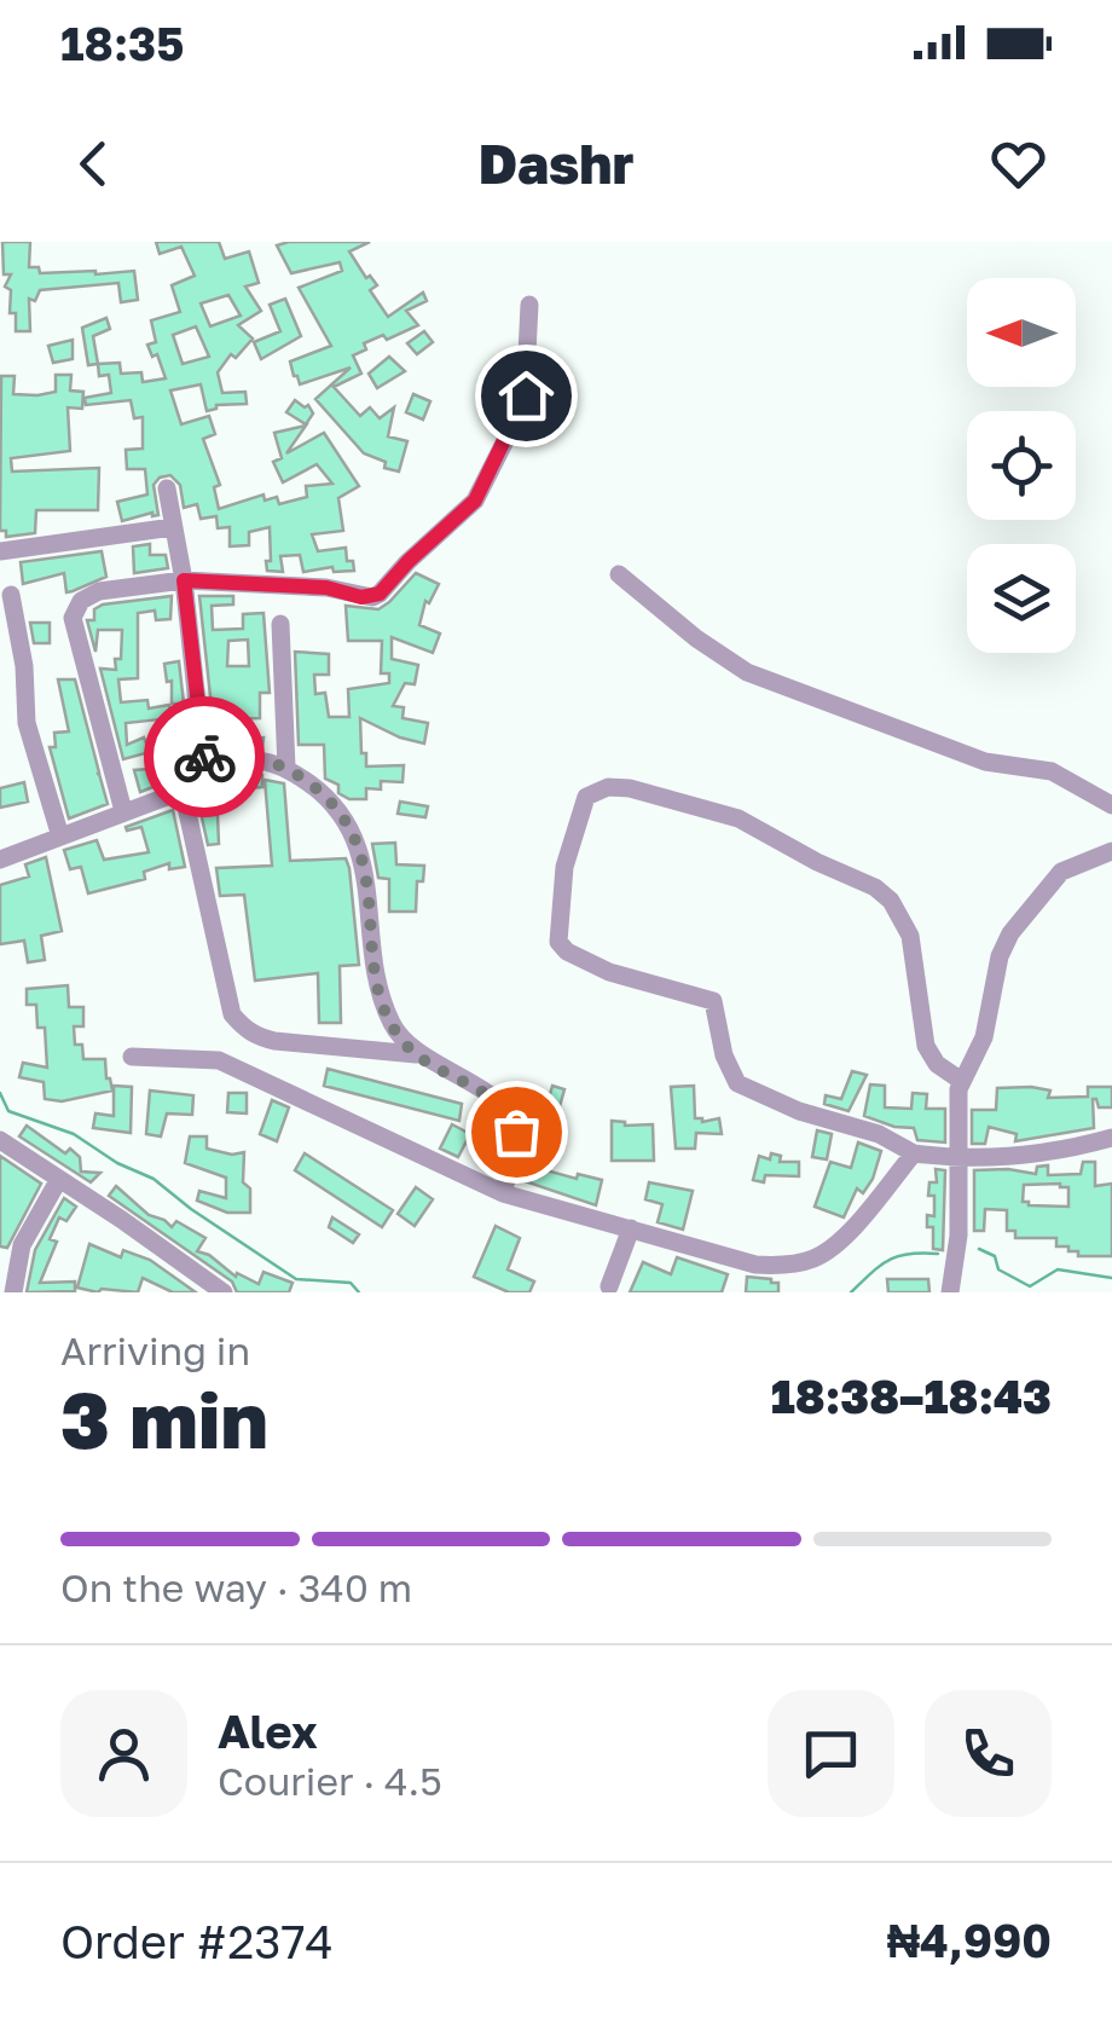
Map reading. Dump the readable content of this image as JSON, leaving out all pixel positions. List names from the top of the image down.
{
  "north": "left",
  "page": {
    "status": "18:35",
    "header": "Dashr",
    "heading": ["3 min", "Arriving in", "18:38–18:43"],
    "panel": [
      "Alex",
      "Courier · 4.5",
      "Order #2374",
      "₦4,990"
    ],
    "bar": "On the way · 340 m"
  }
}
